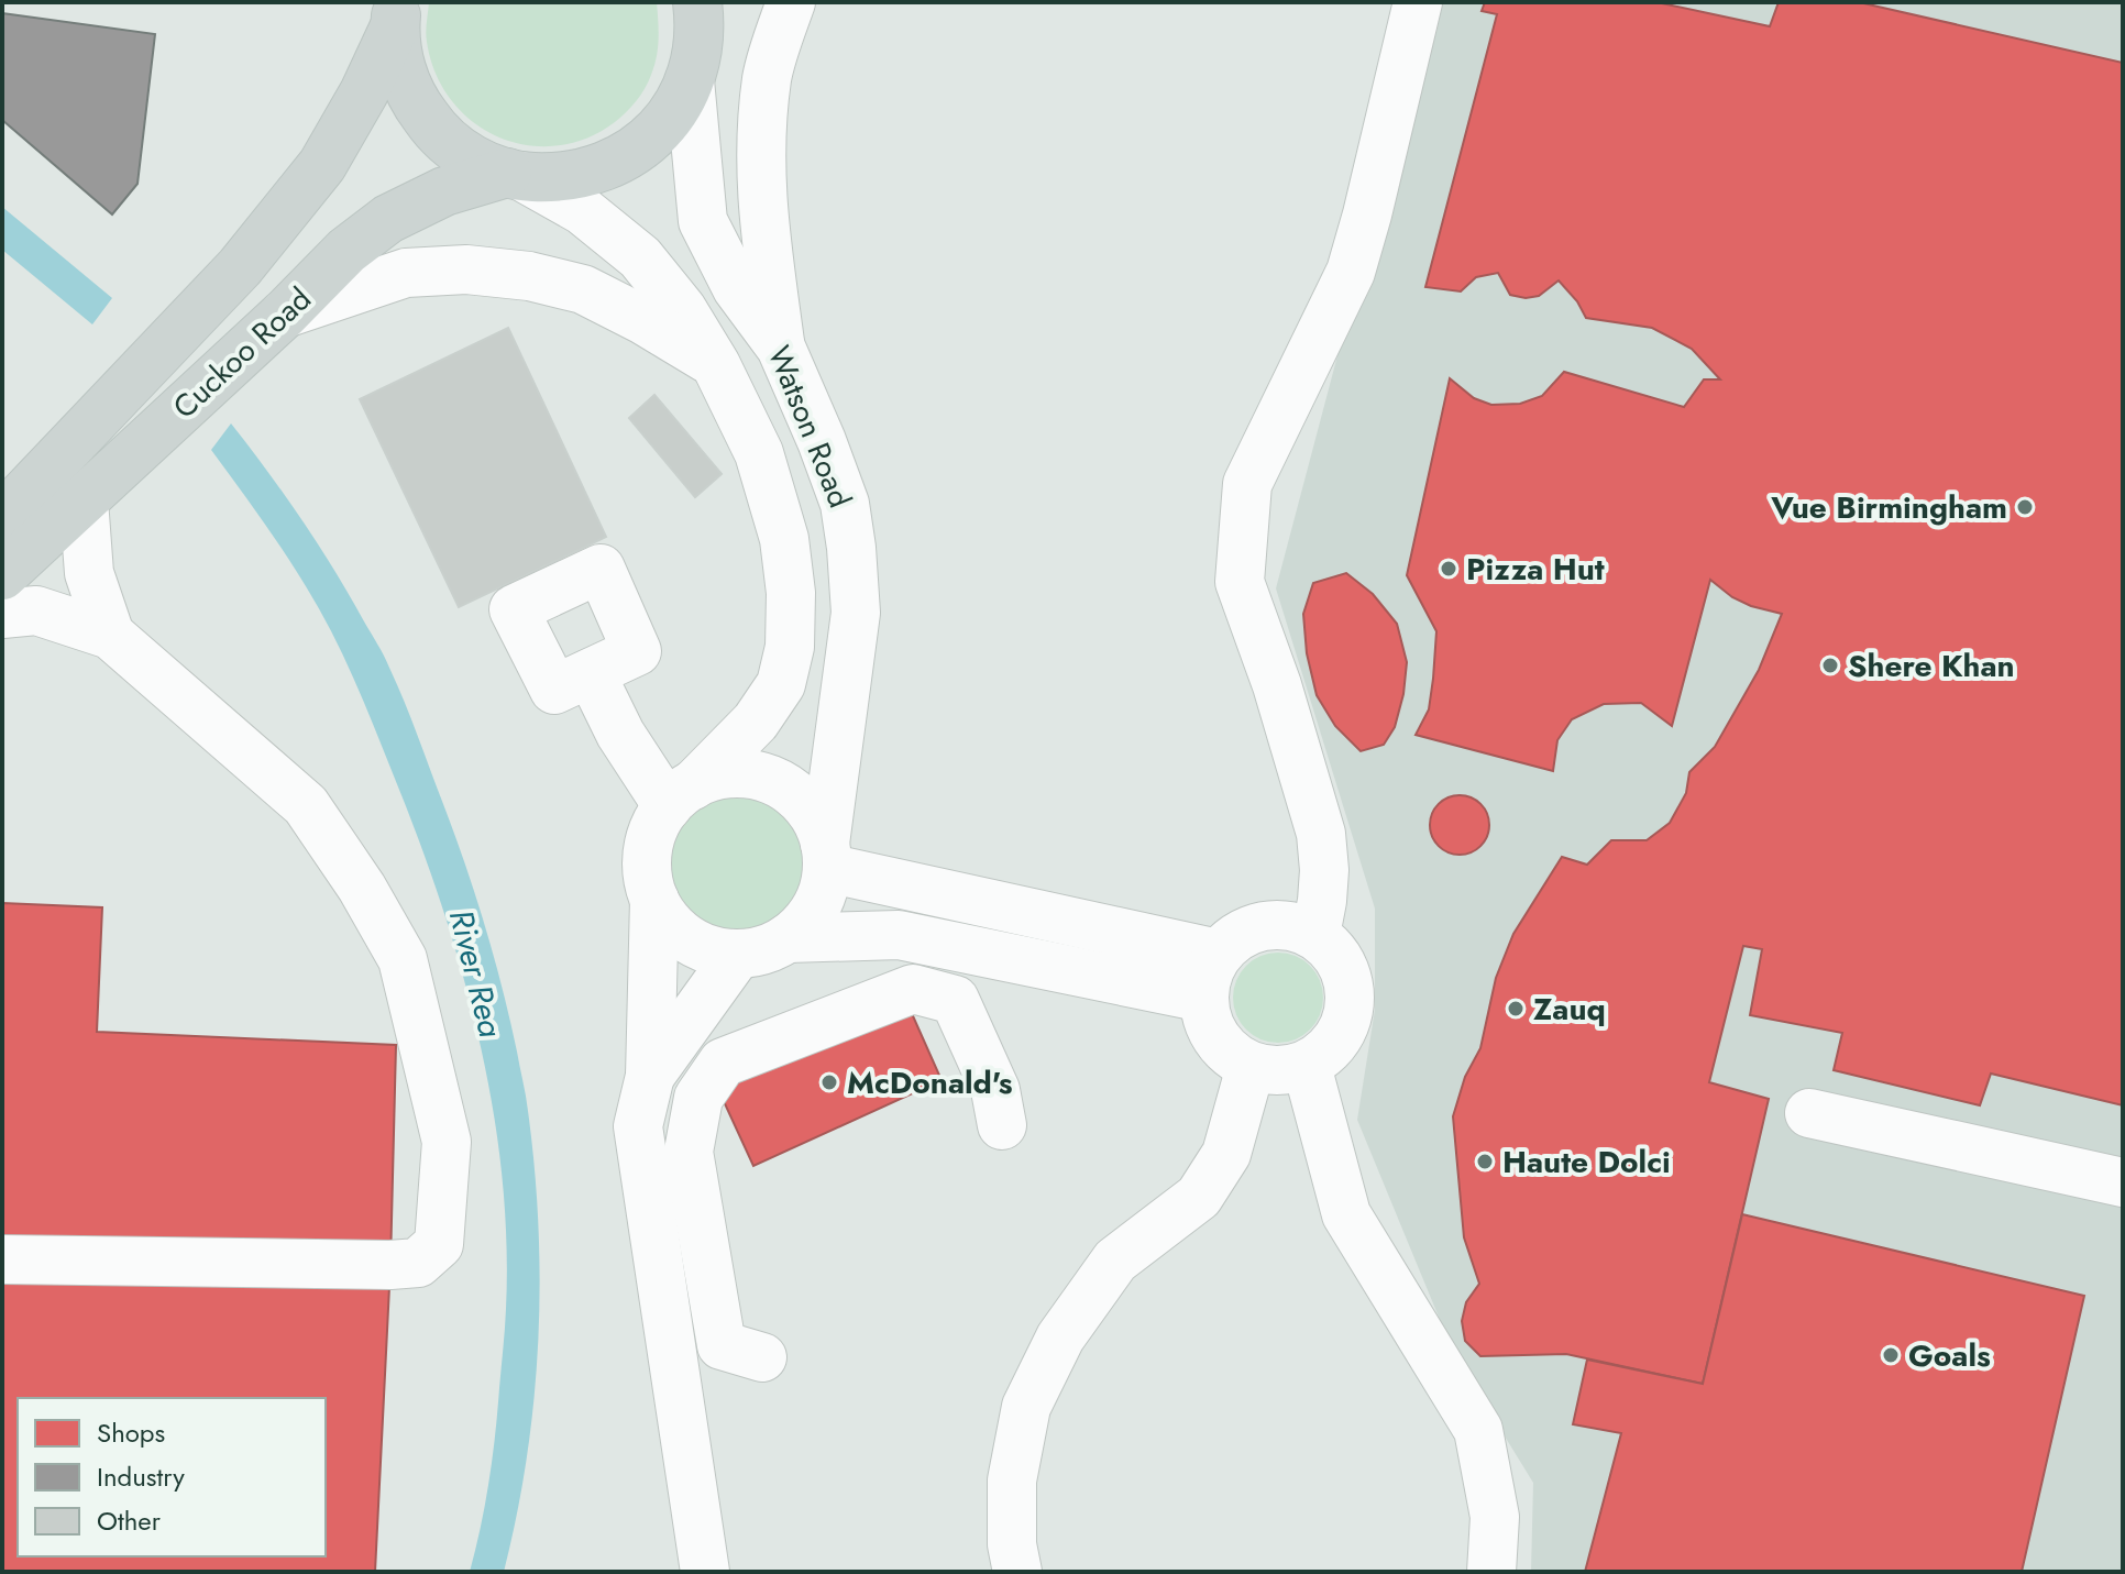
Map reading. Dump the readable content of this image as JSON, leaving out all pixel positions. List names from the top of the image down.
{
  "streets": {
    "main road": ["Cuckoo Road"],
    "street": ["Watson Road"]
  },
  "crossings": [
    ["Cuckoo Road", "Watson Road"]
  ],
  "water": ["River Rea"],
  "places": [
    "Vue Birmingham",
    "Pizza Hut",
    "Shere Khan",
    "Zauq",
    "McDonald's",
    "Haute Dolci",
    "Goals"
  ],
  "legend": ["Shops", "Industry", "Other"]
}
